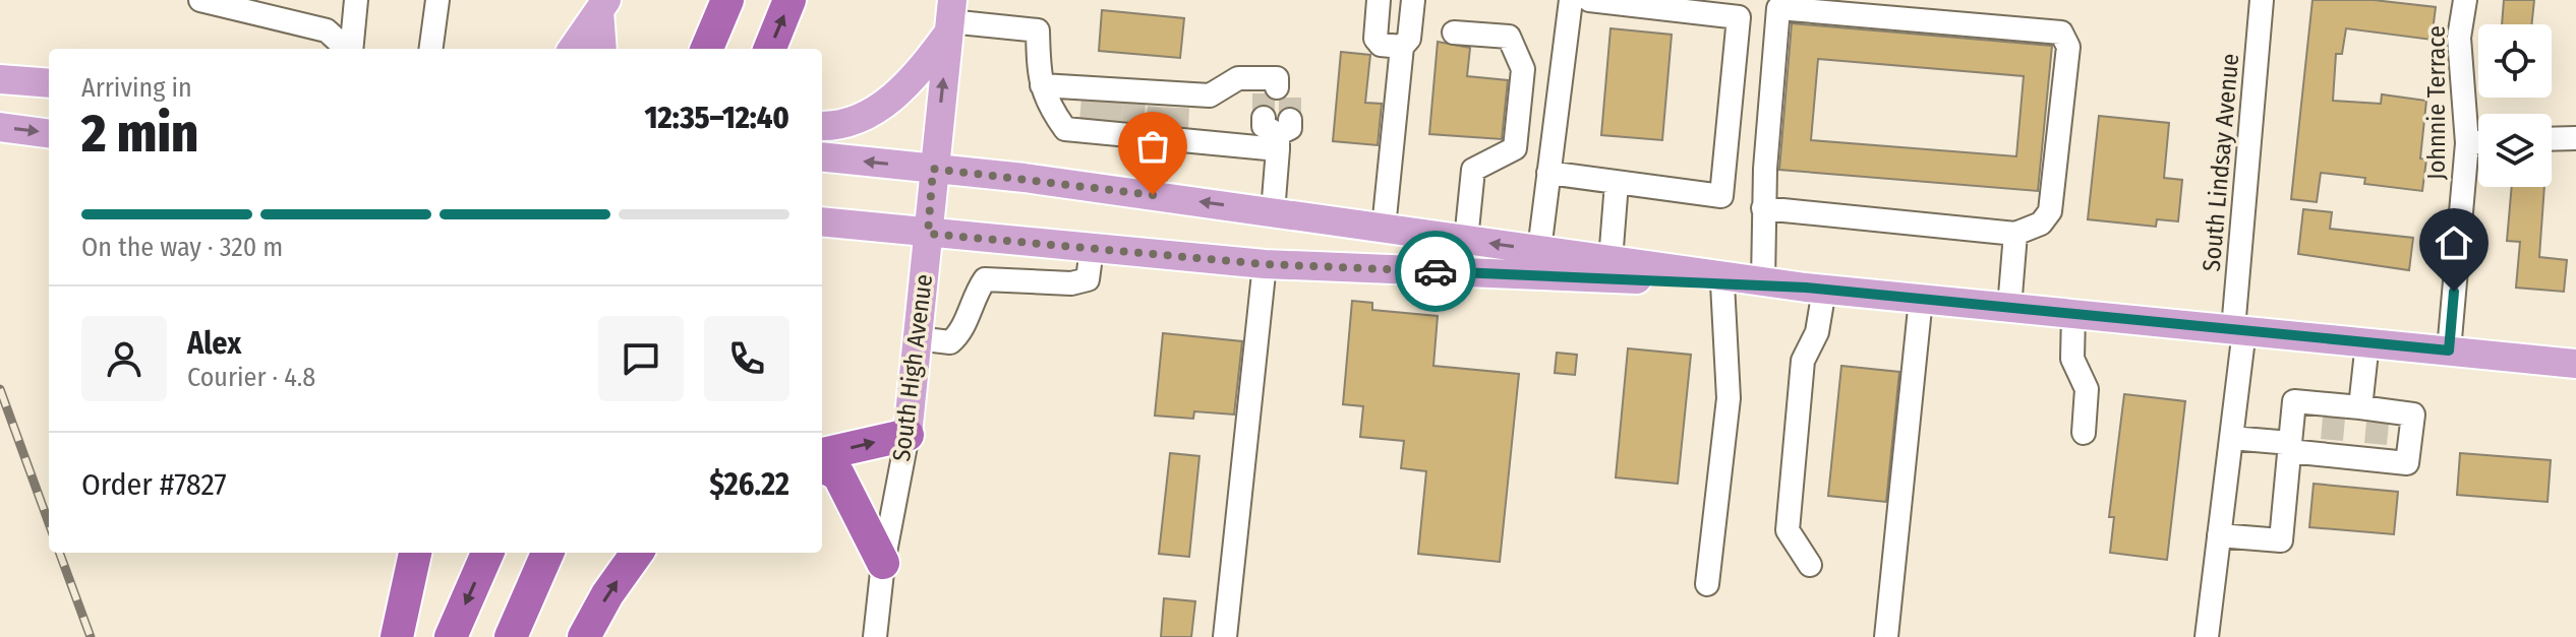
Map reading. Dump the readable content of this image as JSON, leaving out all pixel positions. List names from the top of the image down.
{
  "streets": {
    "main road": ["South High Avenue"],
    "street": ["Johnnie Terrace", "South Lindsay Avenue"]
  },
  "page": {
    "heading": ["2 min", "Arriving in", "12:35–12:40"],
    "panel": [
      "Alex",
      "Courier · 4.8",
      "Order #7827",
      "$26.22"
    ],
    "bar": "On the way · 320 m"
  }
}
